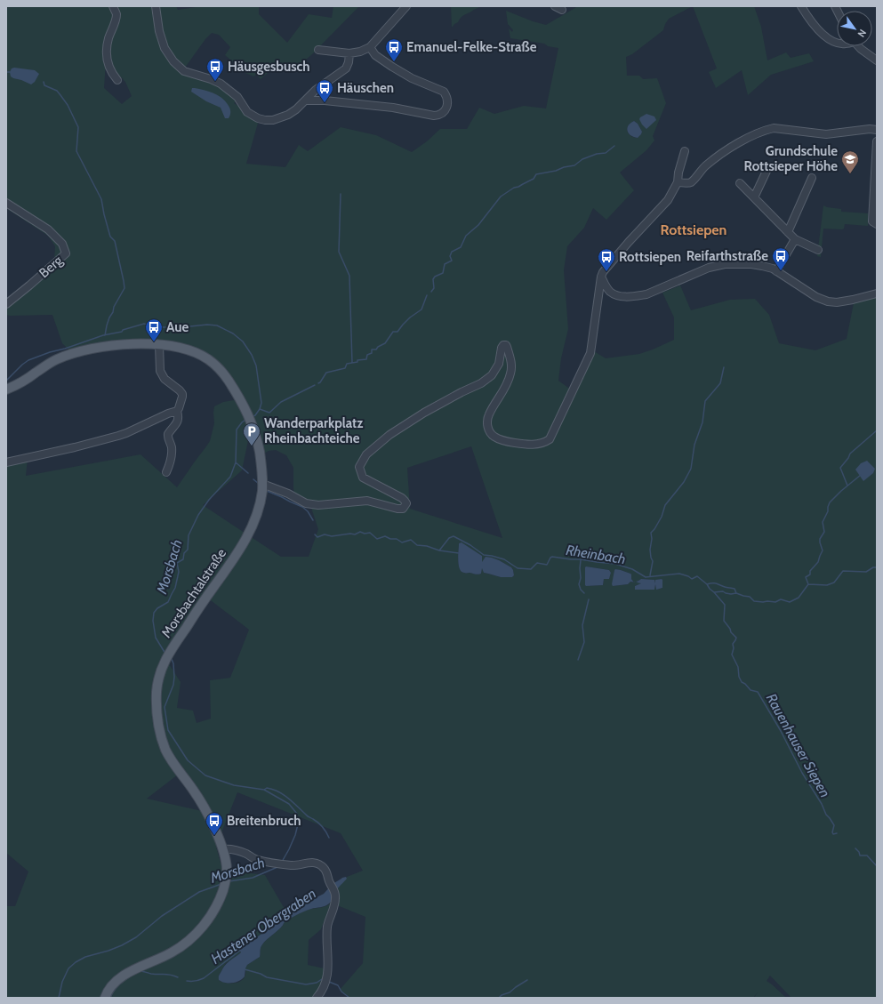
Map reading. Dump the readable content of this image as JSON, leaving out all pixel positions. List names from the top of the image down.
{
  "streets": {
    "main road": ["Morsbachtalstraße"],
    "street": ["Berg"]
  },
  "districts": ["Rottsiepen"],
  "water": [
    "Rheinbach",
    "Morsbach",
    "Rauenhauser Siepen",
    "Hastener Obergraben"
  ],
  "places": {
    "bus stop": [
      "Emanuel-Felke-Straße",
      "Häusgesbusch",
      "Häuschen",
      "Reifarthstraße",
      "Rottsiepen",
      "Aue",
      "Breitenbruch"
    ],
    "school or university": ["Grundschule Rottsieper Höhe"],
    "parking": ["Wanderparkplatz Rheinbachteiche"]
  },
  "north": "bottom right"
}
